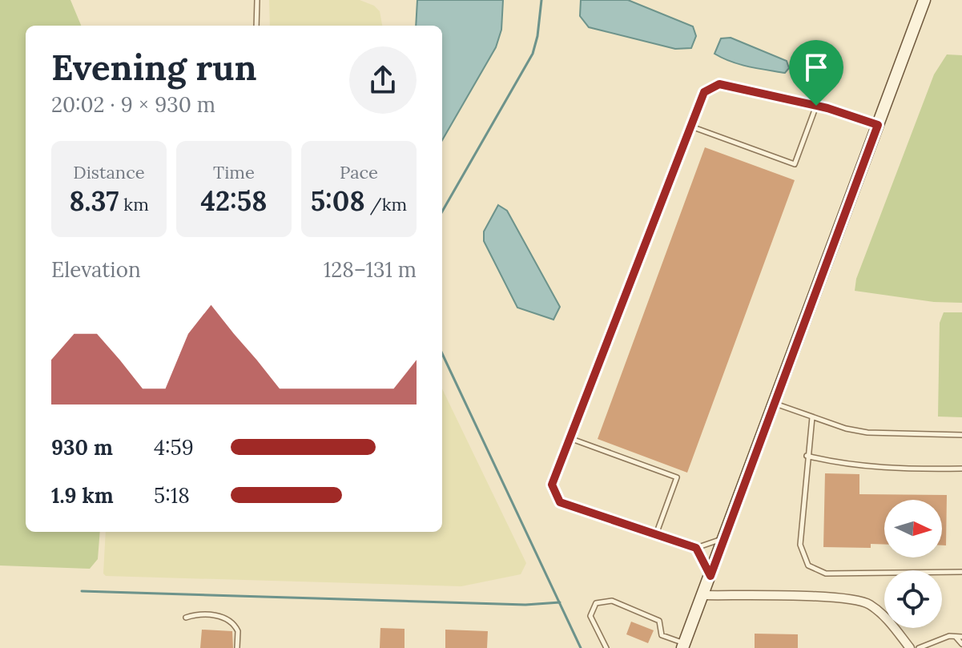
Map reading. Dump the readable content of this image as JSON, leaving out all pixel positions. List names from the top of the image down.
{
  "north": "right",
  "page": {
    "heading": ["Evening run", "20:02 · 9 × 930 m"],
    "stats": [
      ["Distance", "8.37 km"],
      ["Time", "42:58"],
      ["Pace", "5:08 /km"]
    ],
    "chart": ["Elevation", "128–131 m"],
    "list": [
      {
        "name": "930 m",
        "note": "4:59"
      },
      {
        "name": "1.9 km",
        "note": "5:18"
      }
    ]
  }
}
